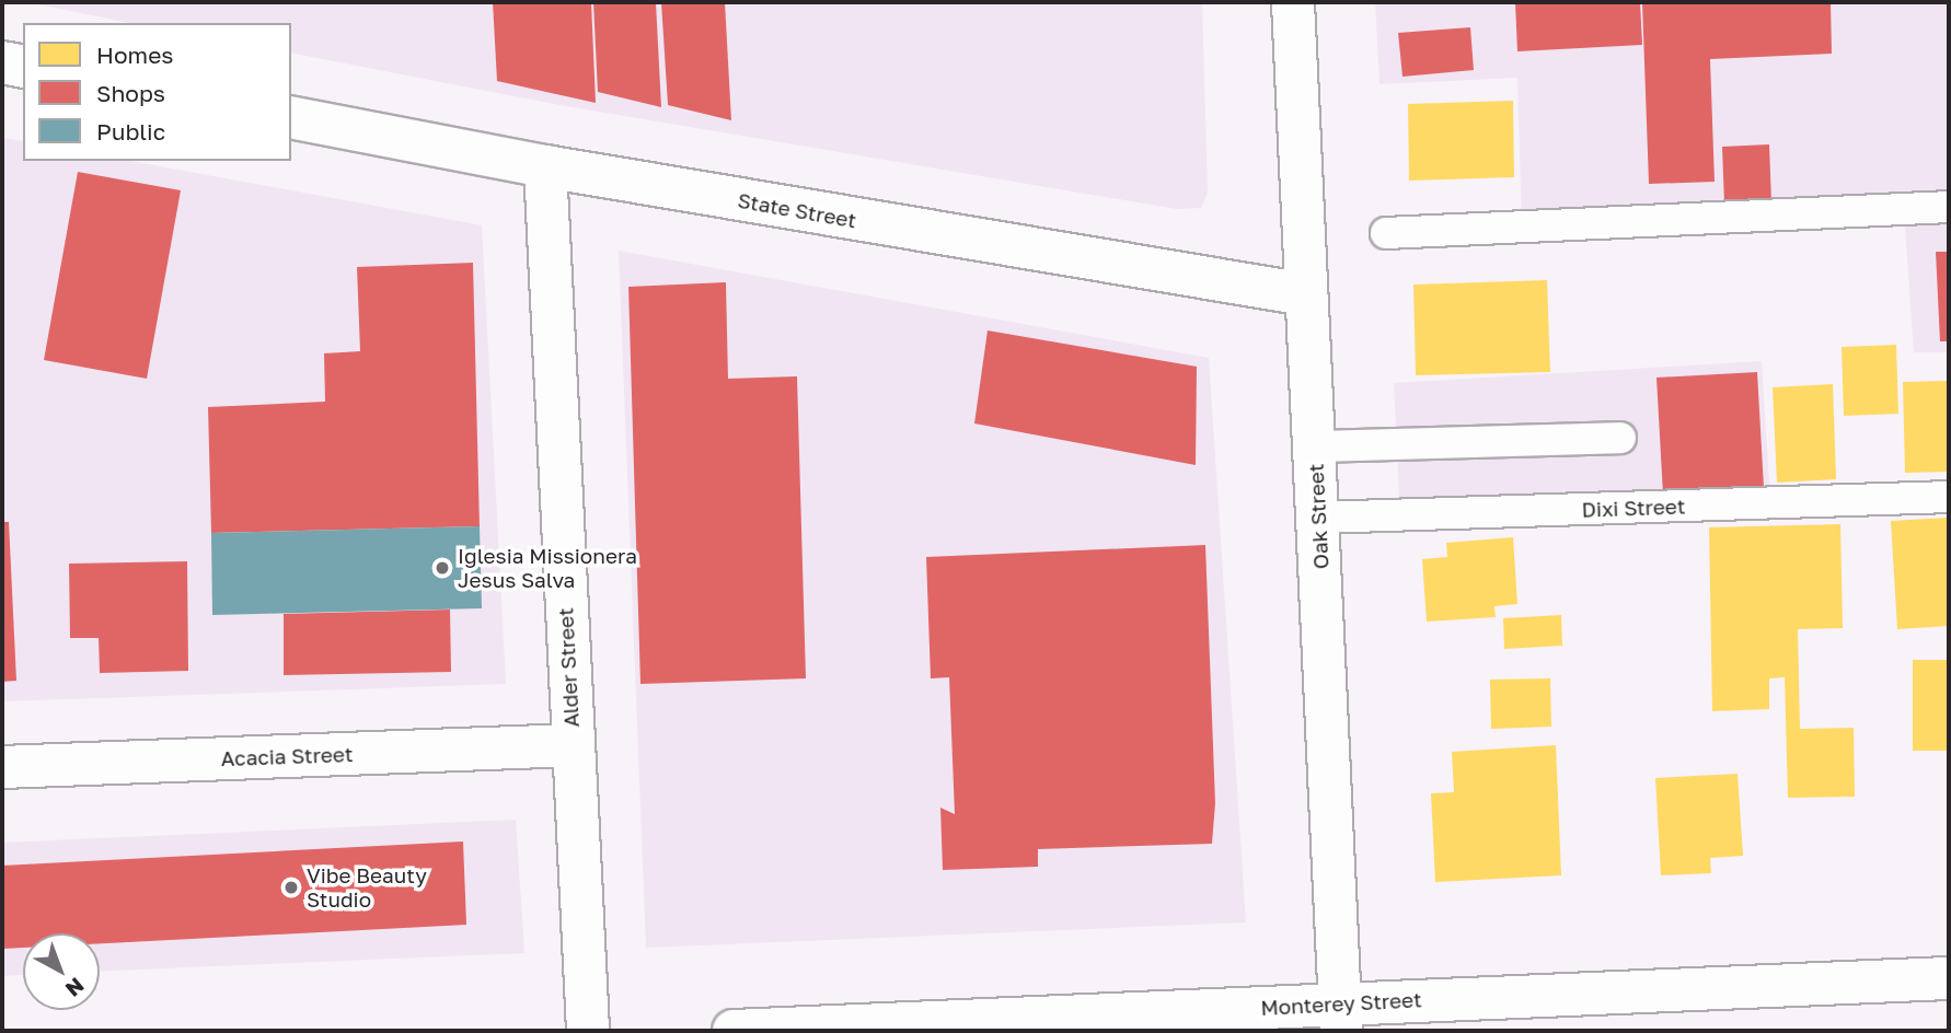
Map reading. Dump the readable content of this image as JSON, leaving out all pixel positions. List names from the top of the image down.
{
  "streets": {
    "street": [
      "State Street",
      "Oak Street",
      "Alder Street",
      "Acacia Street",
      "Monterey Street"
    ],
    "lane": ["Dixi Street"]
  },
  "crossings": [
    ["State Street", "Oak Street"],
    ["State Street", "Alder Street"],
    ["Dixi Street", "Oak Street"],
    ["Oak Street", "Monterey Street"],
    ["Alder Street", "Acacia Street"]
  ],
  "places": ["Iglesia Missionera Jesus Salva", "Vibe Beauty Studio"],
  "legend": ["Homes", "Shops", "Public"],
  "north": "bottom right"
}
